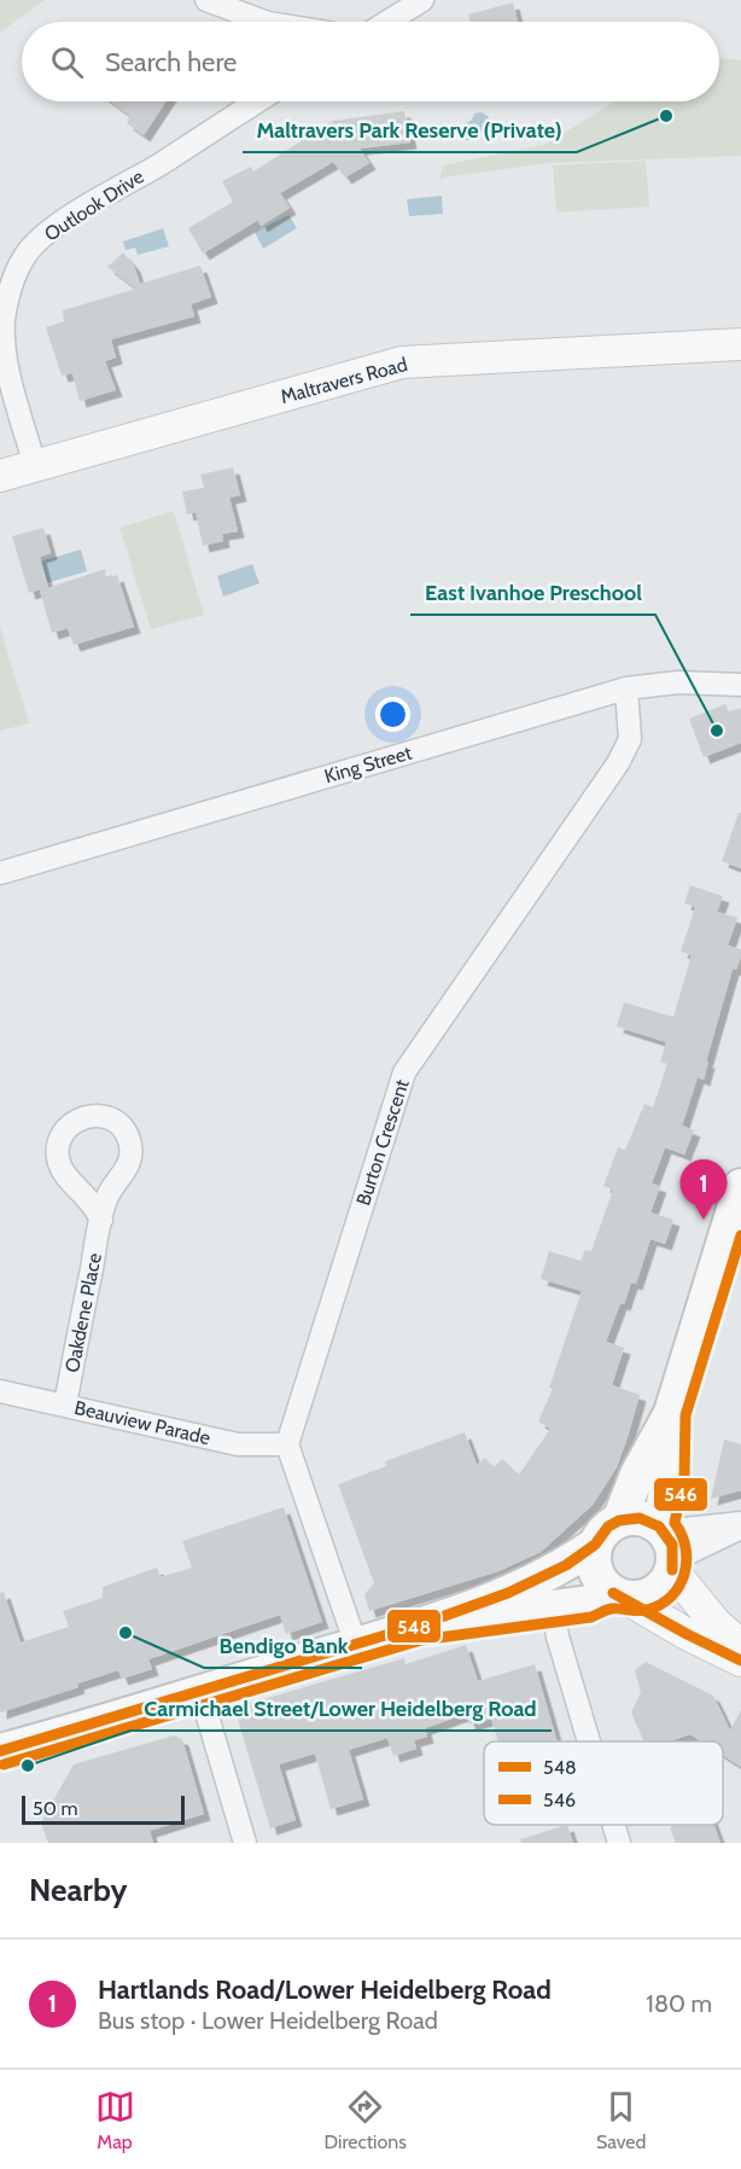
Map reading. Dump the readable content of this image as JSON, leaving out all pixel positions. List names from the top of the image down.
{
  "streets": {
    "street": [
      "Outlook Drive",
      "Maltravers Road",
      "King Street",
      "Burton Crescent",
      "Oakdene Place",
      "Beauview Parade"
    ]
  },
  "crossings": [
    ["Outlook Drive", "Maltravers Road"],
    ["King Street", "Burton Crescent"],
    ["Burton Crescent", "Beauview Parade"],
    ["Oakdene Place", "Beauview Parade"]
  ],
  "places": [
    "Maltravers Park Reserve (Private)",
    "East Ivanhoe Preschool",
    "Bendigo Bank",
    "Carmichael Street/Lower Heidelberg Road"
  ],
  "lines": ["transit line 546", "transit line 548"],
  "legend": ["548", "546"],
  "scale_bar": "50 m",
  "page": {
    "search": "Search here",
    "pins": "1",
    "scale": "50 m",
    "heading": "Nearby",
    "list": [
      {
        "mark": "1",
        "name": "Hartlands Road/Lower Heidelberg Road",
        "note": "Bus stop · Lower Heidelberg Road",
        "value": "180 m"
      }
    ],
    "nav": ["Map", "Directions", "Saved"]
  }
}
